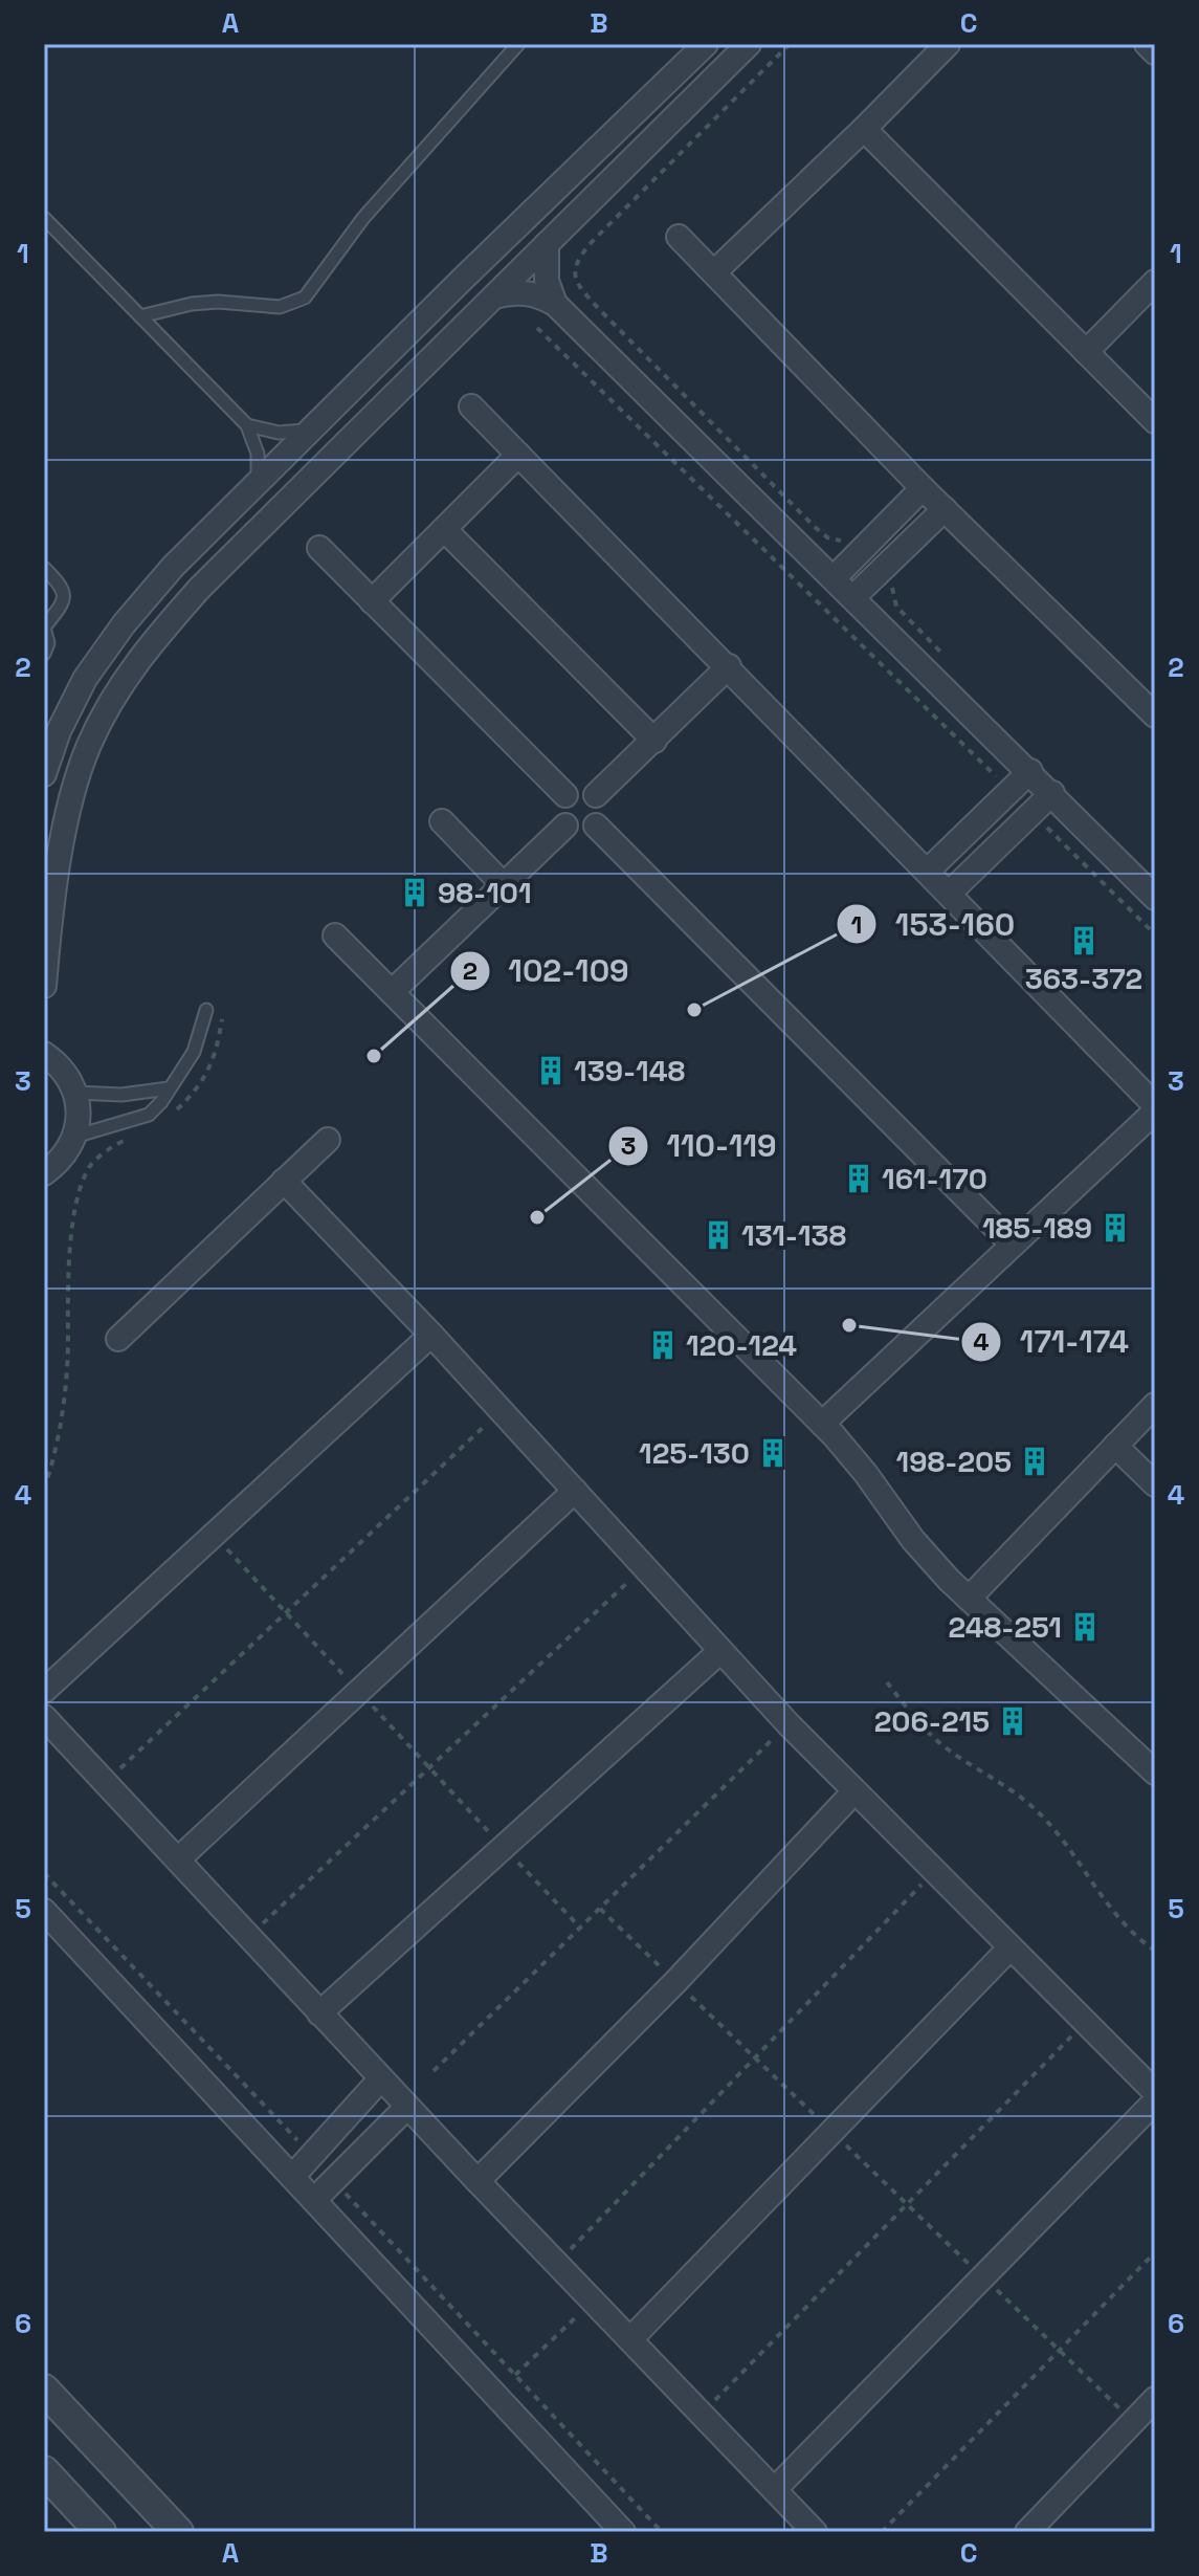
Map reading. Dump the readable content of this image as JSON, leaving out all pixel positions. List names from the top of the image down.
{
  "places": {
    "building": [
      "98-101",
      "363-372",
      "139-148",
      "161-170",
      "185-189",
      "131-138",
      "120-124",
      "125-130",
      "198-205",
      "248-251",
      "206-215"
    ],
    "other": [
      "153-160",
      "102-109",
      "110-119",
      "171-174"
    ]
  },
  "grid": {
    "columns": ["A", "B", "C"],
    "rows": [
      "1",
      "2",
      "3",
      "4",
      "5",
      "6"
    ]
  }
}
